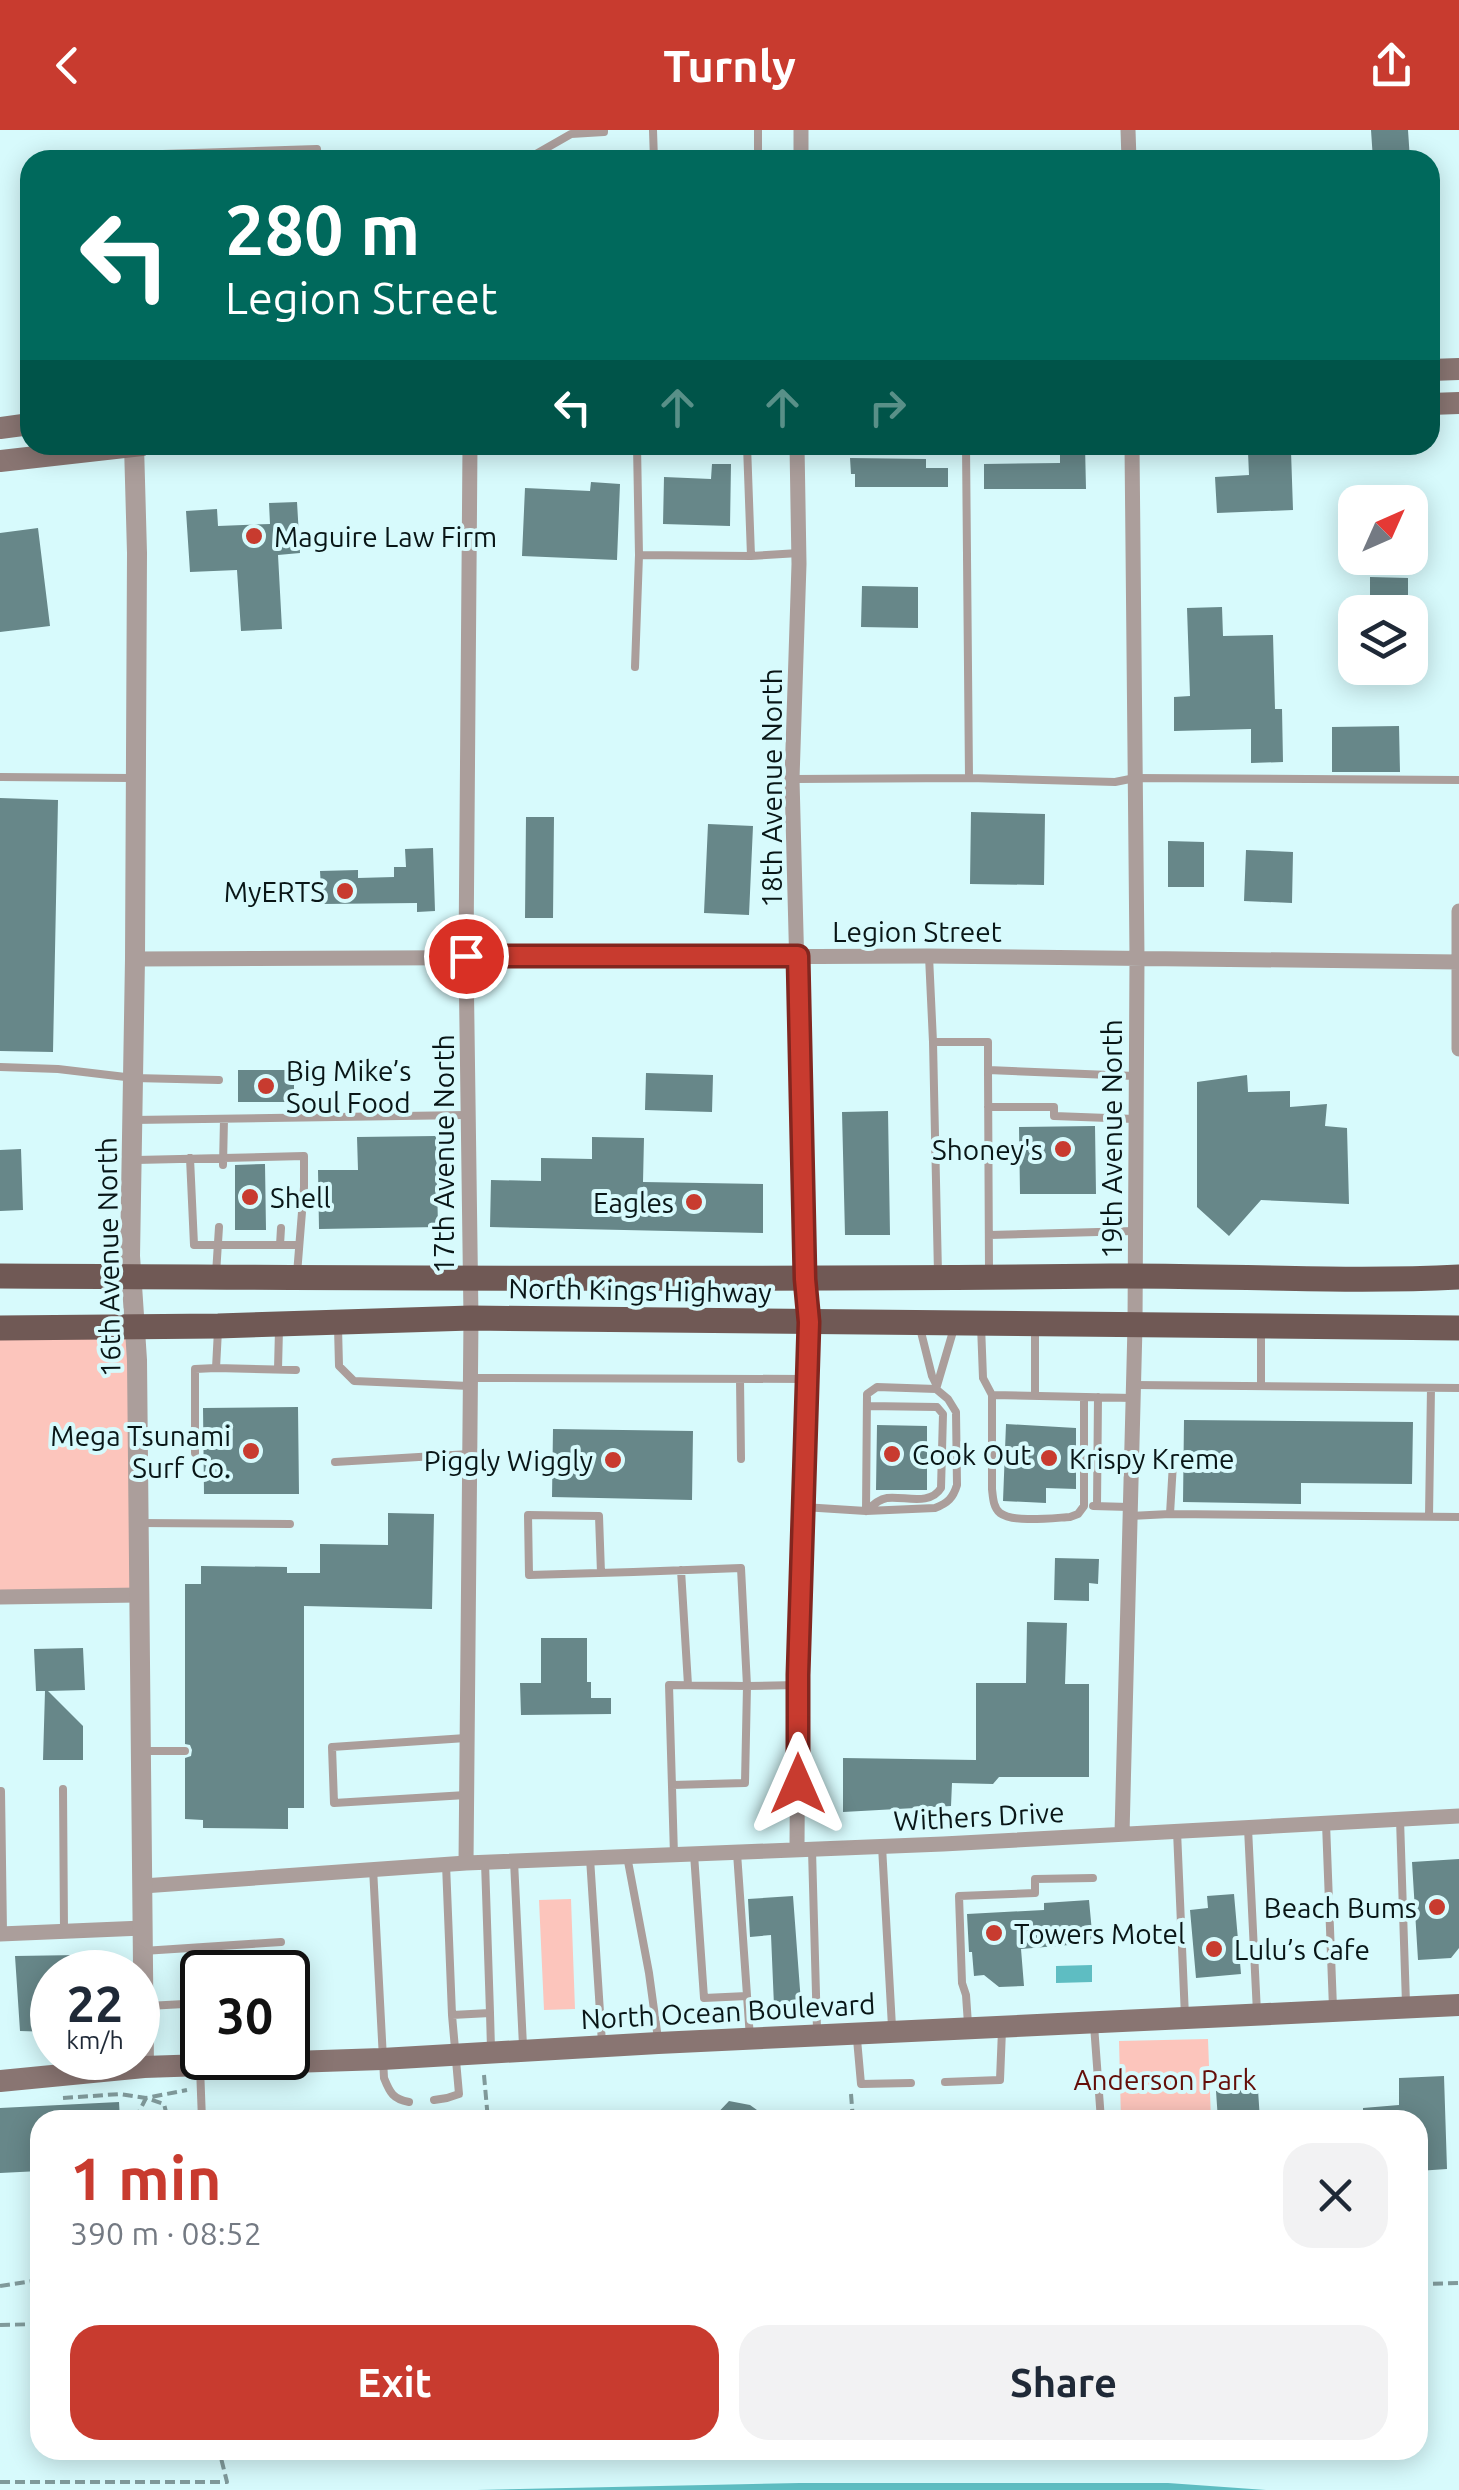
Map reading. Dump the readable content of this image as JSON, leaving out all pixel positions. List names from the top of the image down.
{
  "streets": {
    "main road": ["North Kings Highway", "North Ocean Boulevard"],
    "street": [
      "18th Avenue North",
      "Legion Street",
      "19th Avenue North",
      "17th Avenue North",
      "16th Avenue North",
      "Withers Drive"
    ]
  },
  "crossings": [
    ["18th Avenue North", "Legion Street"],
    ["18th Avenue North", "North Kings Highway"],
    ["18th Avenue North", "Withers Drive"],
    ["Legion Street", "19th Avenue North"],
    ["Legion Street", "17th Avenue North"],
    ["Legion Street", "16th Avenue North"],
    ["19th Avenue North", "North Kings Highway"],
    ["19th Avenue North", "Withers Drive"],
    ["17th Avenue North", "North Kings Highway"],
    ["17th Avenue North", "Withers Drive"],
    ["16th Avenue North", "North Kings Highway"],
    ["16th Avenue North", "Withers Drive"]
  ],
  "parks": ["Anderson Park"],
  "places": [
    "Maguire Law Firm",
    "MyERTS",
    "Big Mike’s Soul Food",
    "Shoney's",
    "Shell",
    "Eagles",
    "Mega Tsunami Surf Co.",
    "Cook Out",
    "Krispy Kreme",
    "Piggly Wiggly",
    "Beach Bums",
    "Towers Motel",
    "Lulu’s Cafe"
  ],
  "north": "top right",
  "page": {
    "header": "Turnly",
    "turn": ["280 m", "Legion Street"],
    "speed": "22 km/h",
    "limit": "30",
    "heading": ["1 min", "390 m · 08:52"],
    "buttons": ["Exit", "Share"]
  }
}
